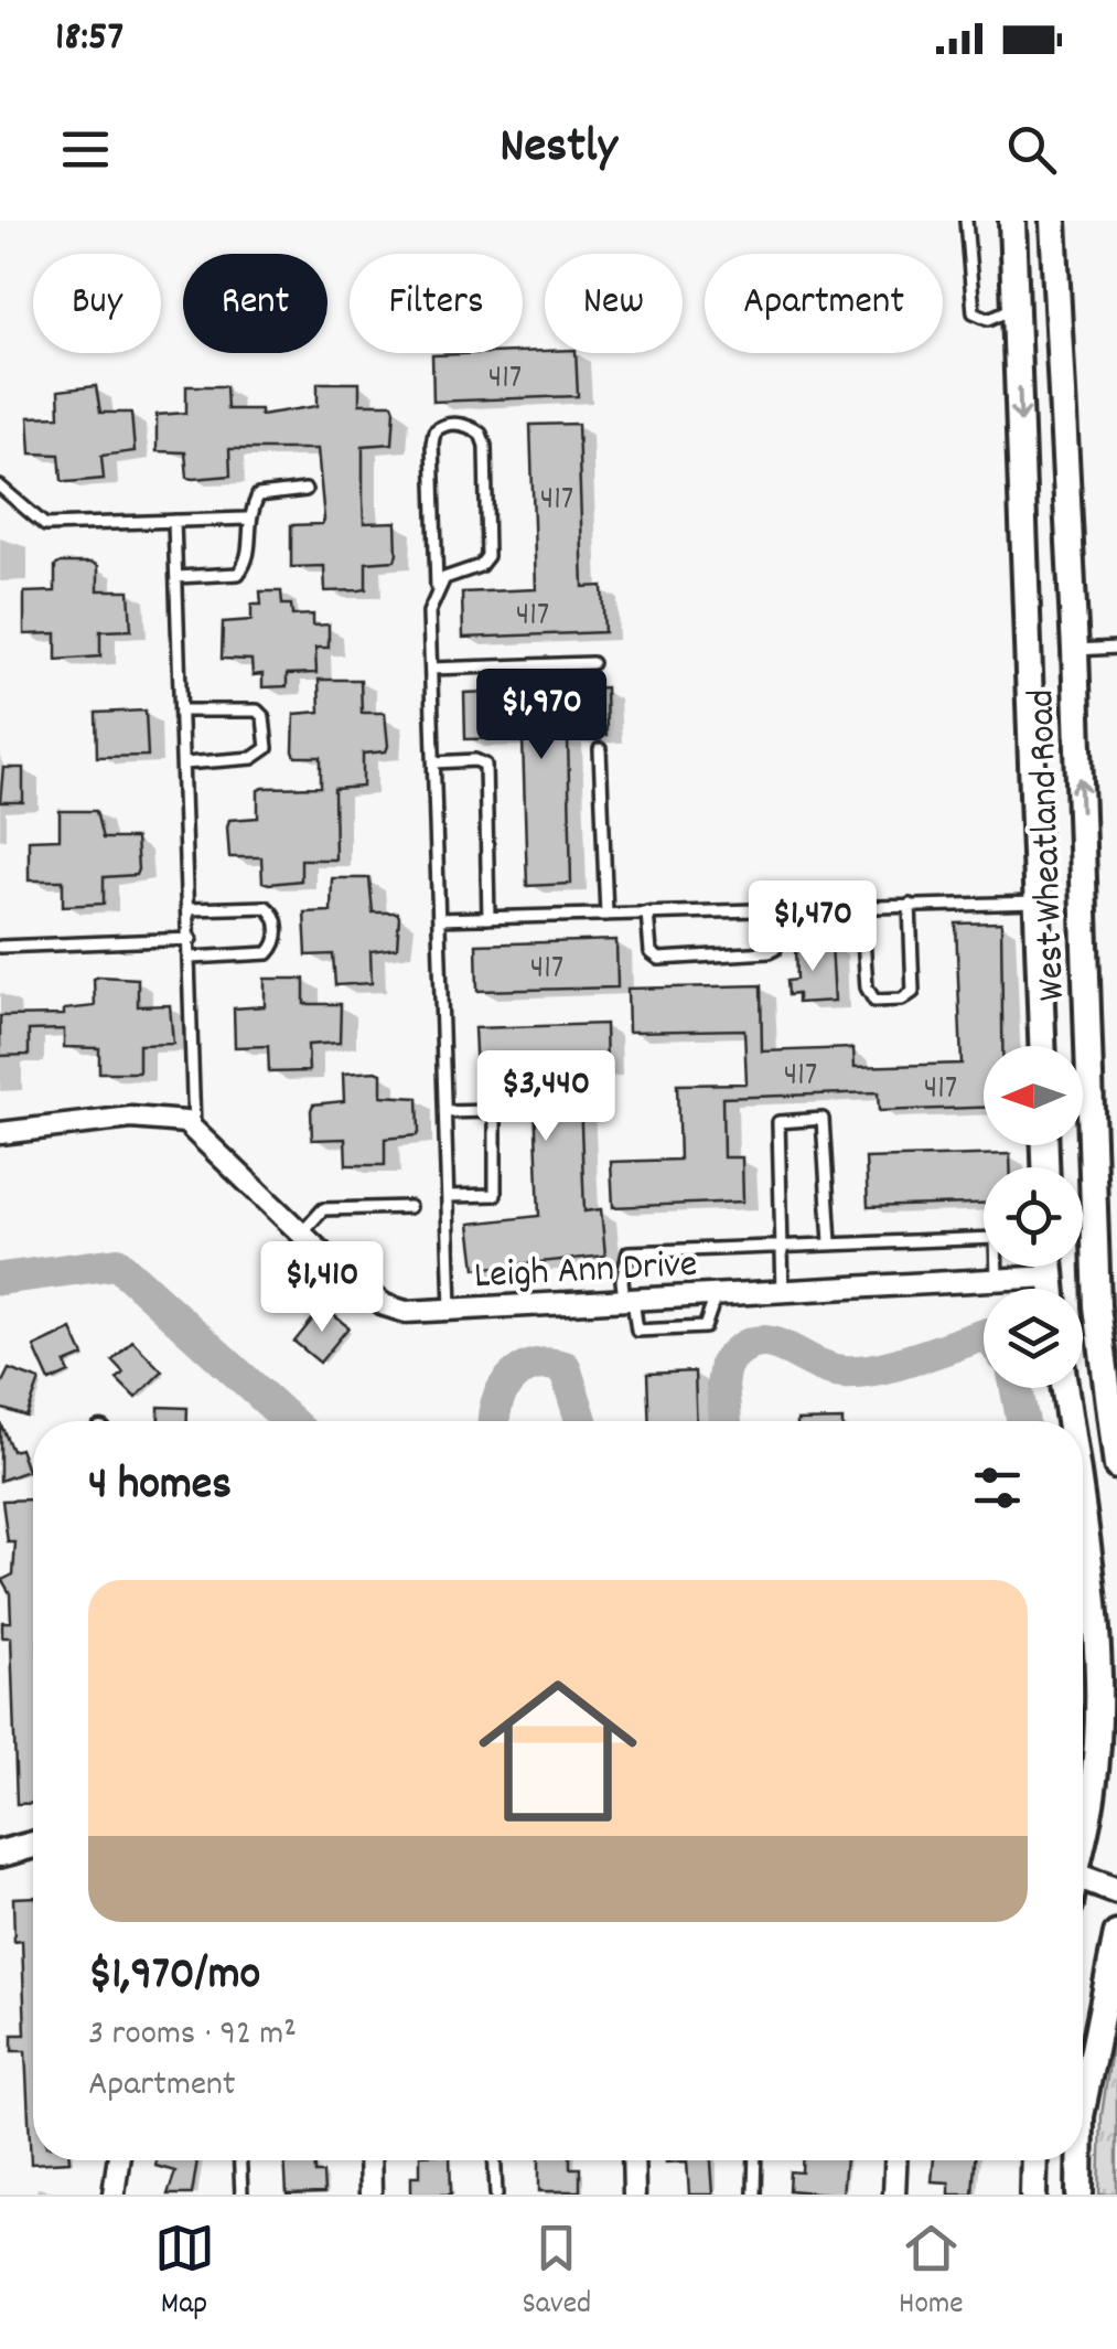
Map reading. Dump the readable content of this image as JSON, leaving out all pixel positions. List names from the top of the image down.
{
  "streets": {
    "main road": ["West Wheatland Road"],
    "street": ["Leigh Ann Drive"]
  },
  "house_numbers": [
    "417",
    "417",
    "417",
    "417",
    "417",
    "417"
  ],
  "north": "left",
  "page": {
    "status": "18:57",
    "header": "Nestly",
    "chip": [
      "Buy",
      "Rent",
      "Filters",
      "New",
      "Apartment"
    ],
    "price": [
      "$1,970",
      "$1,470",
      "$3,440",
      "$1,410"
    ],
    "heading": "4 homes",
    "list": [
      {
        "name": "$1,970/mo",
        "note": "3 rooms · 92 m² · Apartment"
      }
    ],
    "tabs": ["Map", "Saved", "Home"]
  }
}
